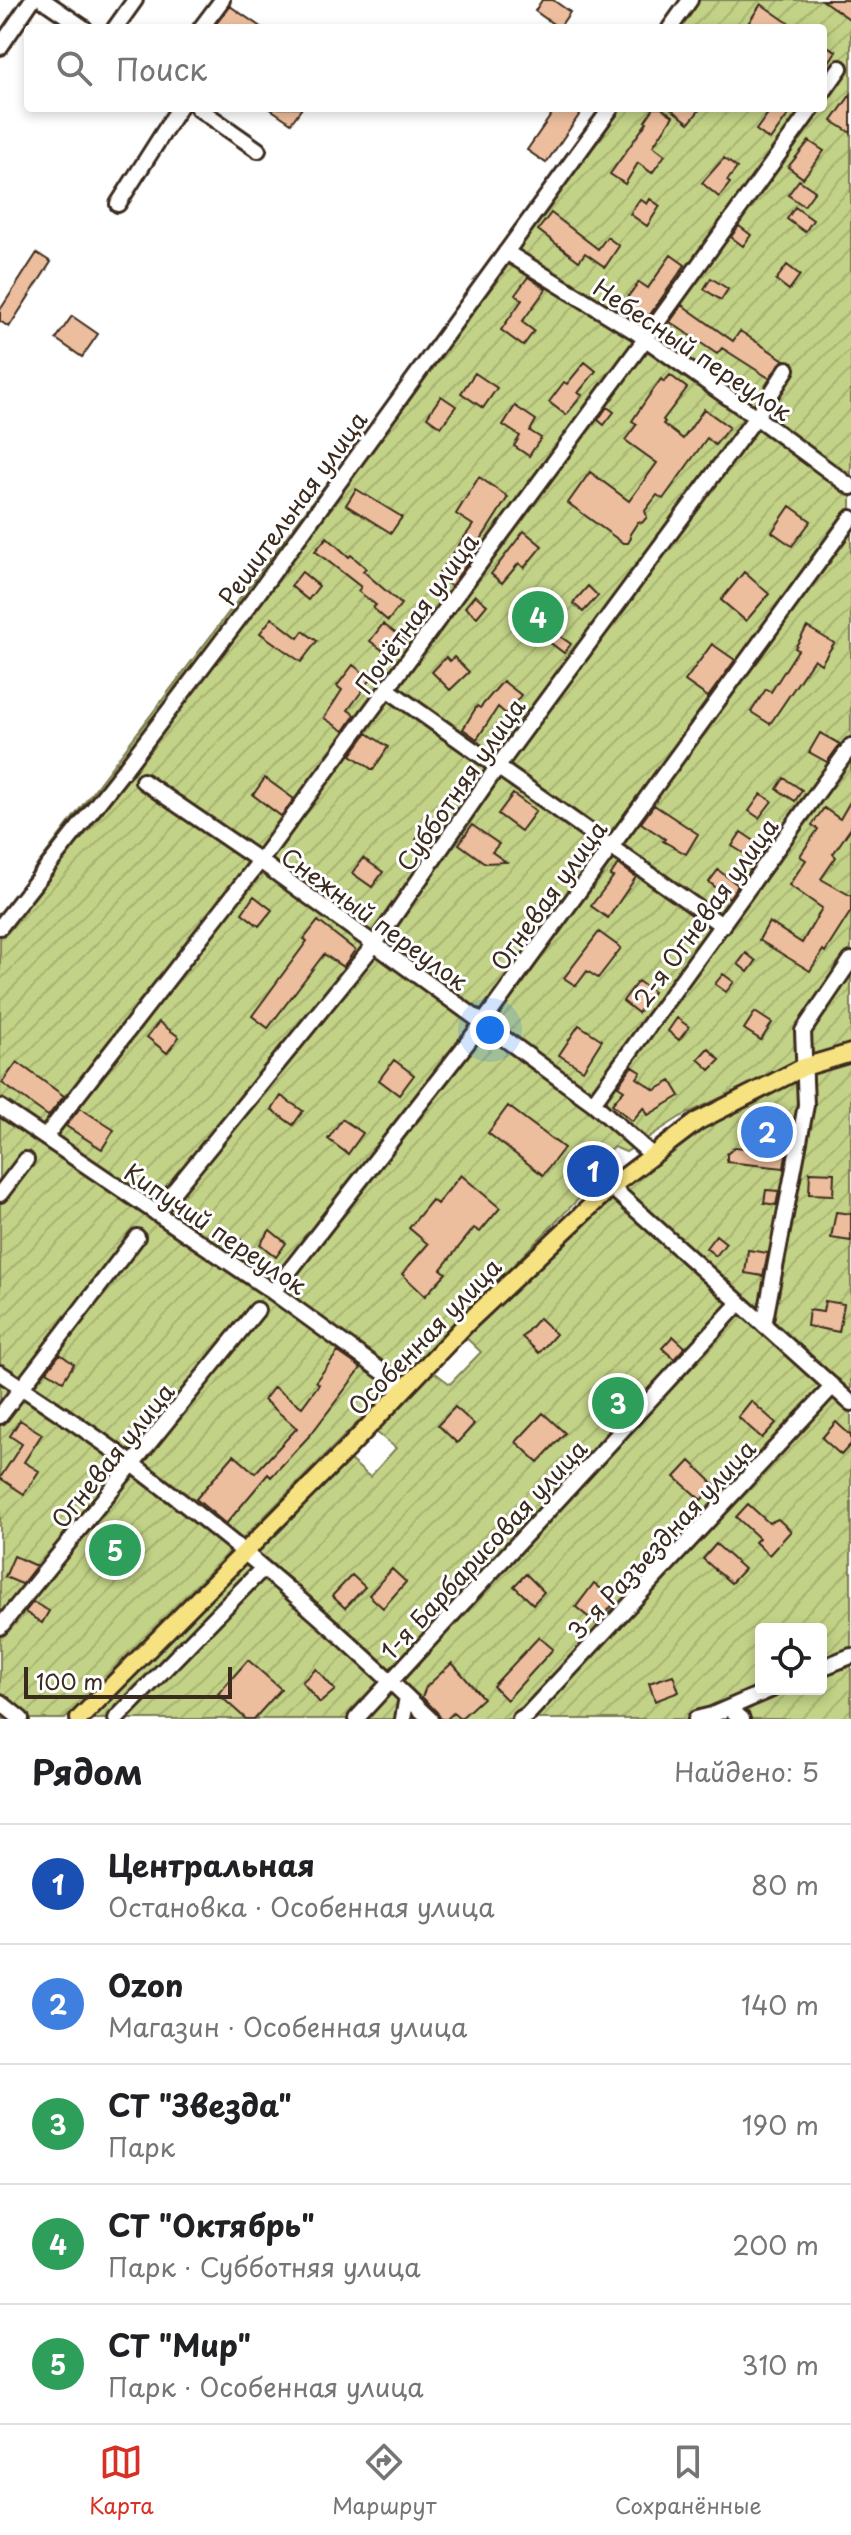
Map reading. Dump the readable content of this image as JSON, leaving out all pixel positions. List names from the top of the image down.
{
  "streets": {
    "main road": ["Особенная улица"],
    "street": [
      "Небесный переулок",
      "Решительная улица",
      "Почётная улица",
      "Субботняя улица",
      "Огневая улица",
      "2-я Огневая улица",
      "Снежный переулок",
      "Кипучий переулок",
      "3-я Разъездная улица",
      "1-я Барбарисовая улица"
    ]
  },
  "crossings": [
    ["Небесный переулок", "Решительная улица"],
    ["Небесный переулок", "Почётная улица"],
    ["Небесный переулок", "Субботняя улица"],
    ["Почётная улица", "Снежный переулок"],
    ["Почётная улица", "Кипучий переулок"],
    ["Субботняя улица", "Снежный переулок"],
    ["Субботняя улица", "Кипучий переулок"],
    ["Огневая улица", "Снежный переулок"],
    ["Огневая улица", "Кипучий переулок"],
    ["2-я Огневая улица", "Снежный переулок"],
    ["Снежный переулок", "Особенная улица"],
    ["Кипучий переулок", "Особенная улица"]
  ],
  "scale_bar": "100 m",
  "page": {
    "search": "Поиск",
    "pins": [
      "4",
      "2",
      "1",
      "3",
      "5"
    ],
    "scale": "100 m",
    "heading": ["Рядом", "Найдено: 5"],
    "list": [
      {
        "mark": "1",
        "name": "Центральная",
        "note": "Остановка · Особенная улица",
        "value": "80 m"
      },
      {
        "mark": "2",
        "name": "Ozon",
        "note": "Магазин · Особенная улица",
        "value": "140 m"
      },
      {
        "mark": "3",
        "name": "СТ \"Звезда\"",
        "note": "Парк",
        "value": "190 m"
      },
      {
        "mark": "4",
        "name": "СТ \"Октябрь\"",
        "note": "Парк · Субботняя улица",
        "value": "200 m"
      },
      {
        "mark": "5",
        "name": "СТ \"Мир\"",
        "note": "Парк · Особенная улица",
        "value": "310 m"
      }
    ],
    "nav": ["Карта", "Маршрут", "Сохранённые"]
  }
}
